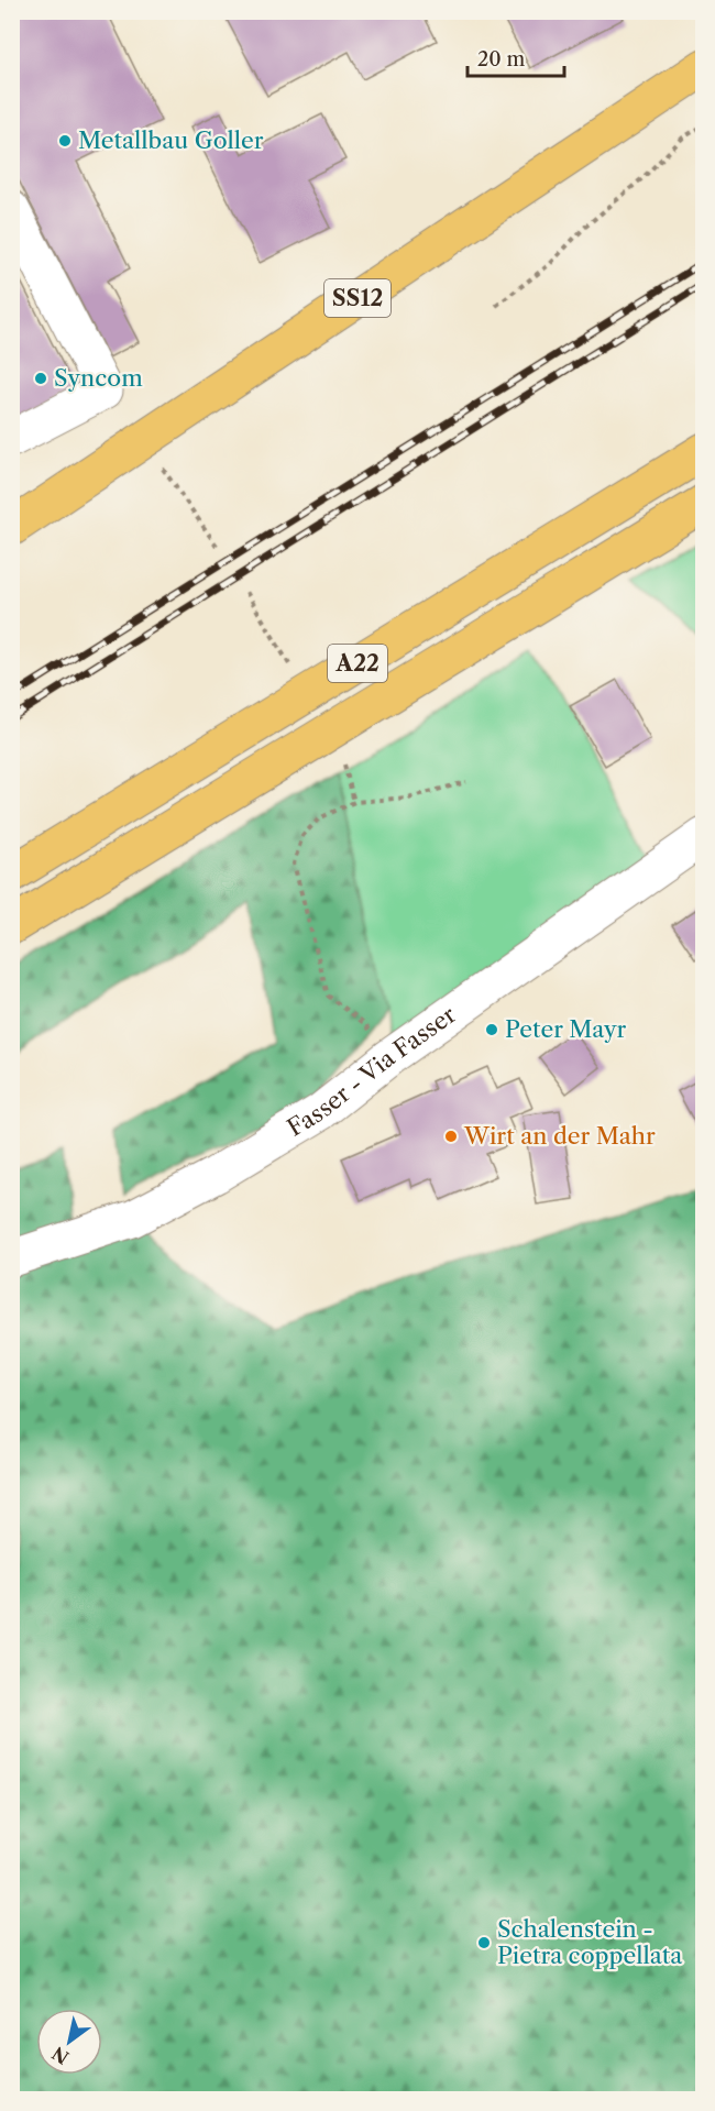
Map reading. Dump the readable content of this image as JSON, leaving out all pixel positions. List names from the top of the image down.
{
  "streets": {
    "main road": ["SS12", "A22"],
    "street": ["Fasser - Via Fasser"]
  },
  "places": [
    "Metallbau Goller",
    "Syncom",
    "Peter Mayr",
    "Wirt an der Mahr",
    "Schalenstein - Pietra coppellata"
  ],
  "scale_bar": "20 m",
  "north": "bottom left"
}
